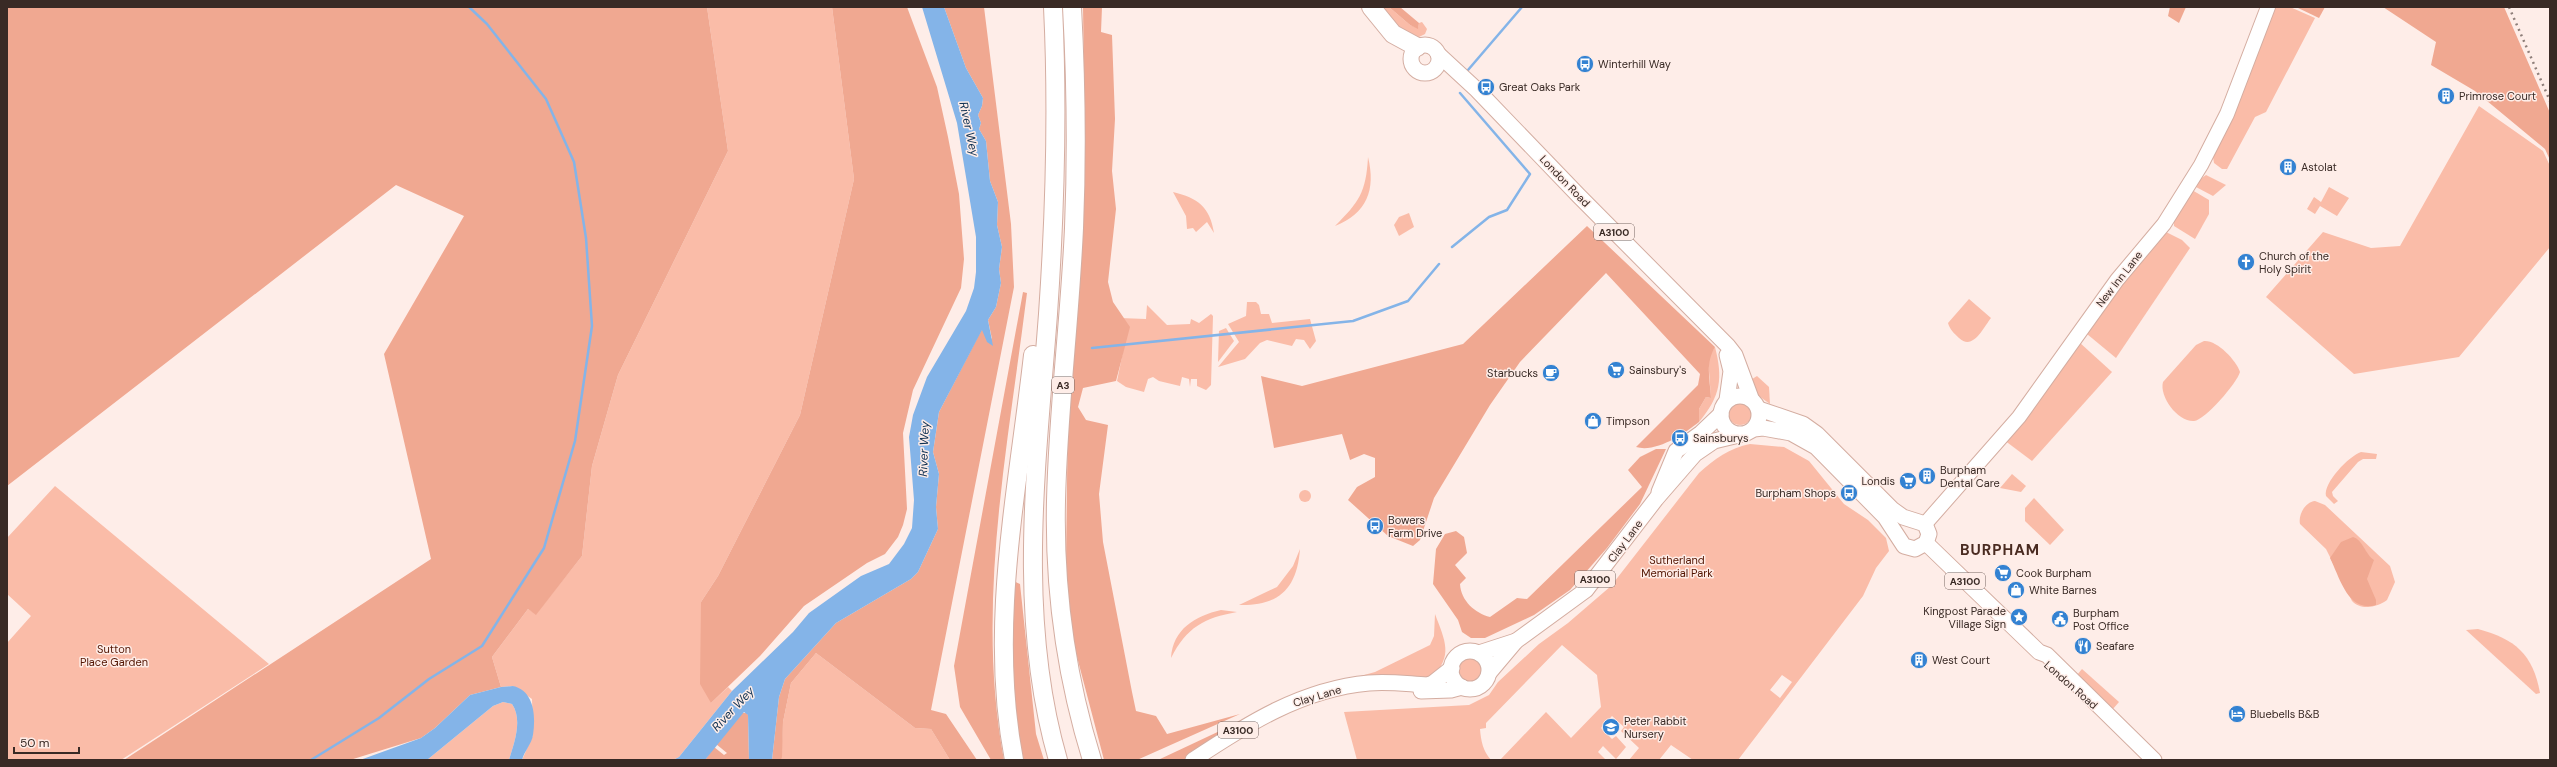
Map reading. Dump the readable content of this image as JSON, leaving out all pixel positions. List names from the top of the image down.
{
  "streets": {
    "highway": ["A3"],
    "main road": [
      "London Road",
      "A3100",
      "New Inn Lane",
      "Clay Lane"
    ]
  },
  "crossings": [
    ["London Road", "New Inn Lane"],
    ["London Road", "Clay Lane"]
  ],
  "districts": ["BURPHAM"],
  "water": ["River Wey"],
  "parks": ["Sutherland Memorial Park", "Sutton Place Garden"],
  "places": {
    "bus stop": [
      "Winterhill Way",
      "Great Oaks Park",
      "Sainsburys",
      "Burpham Shops",
      "Bowers Farm Drive"
    ],
    "building": [
      "Primrose Court",
      "Astolat",
      "Burpham Dental Care",
      "West Court"
    ],
    "church": ["Church of the Holy Spirit"],
    "supermarket": ["Sainsbury's", "Londis", "Cook Burpham"],
    "cafe": ["Starbucks"],
    "shop": ["Timpson", "White Barnes"],
    "place": ["Kingpost Parade Village Sign"],
    "public building": ["Burpham Post Office"],
    "restaurant": ["Seafare"],
    "hotel": ["Bluebells B&B"],
    "school or university": ["Peter Rabbit Nursery"]
  },
  "scale_bar": "50 m"
}
